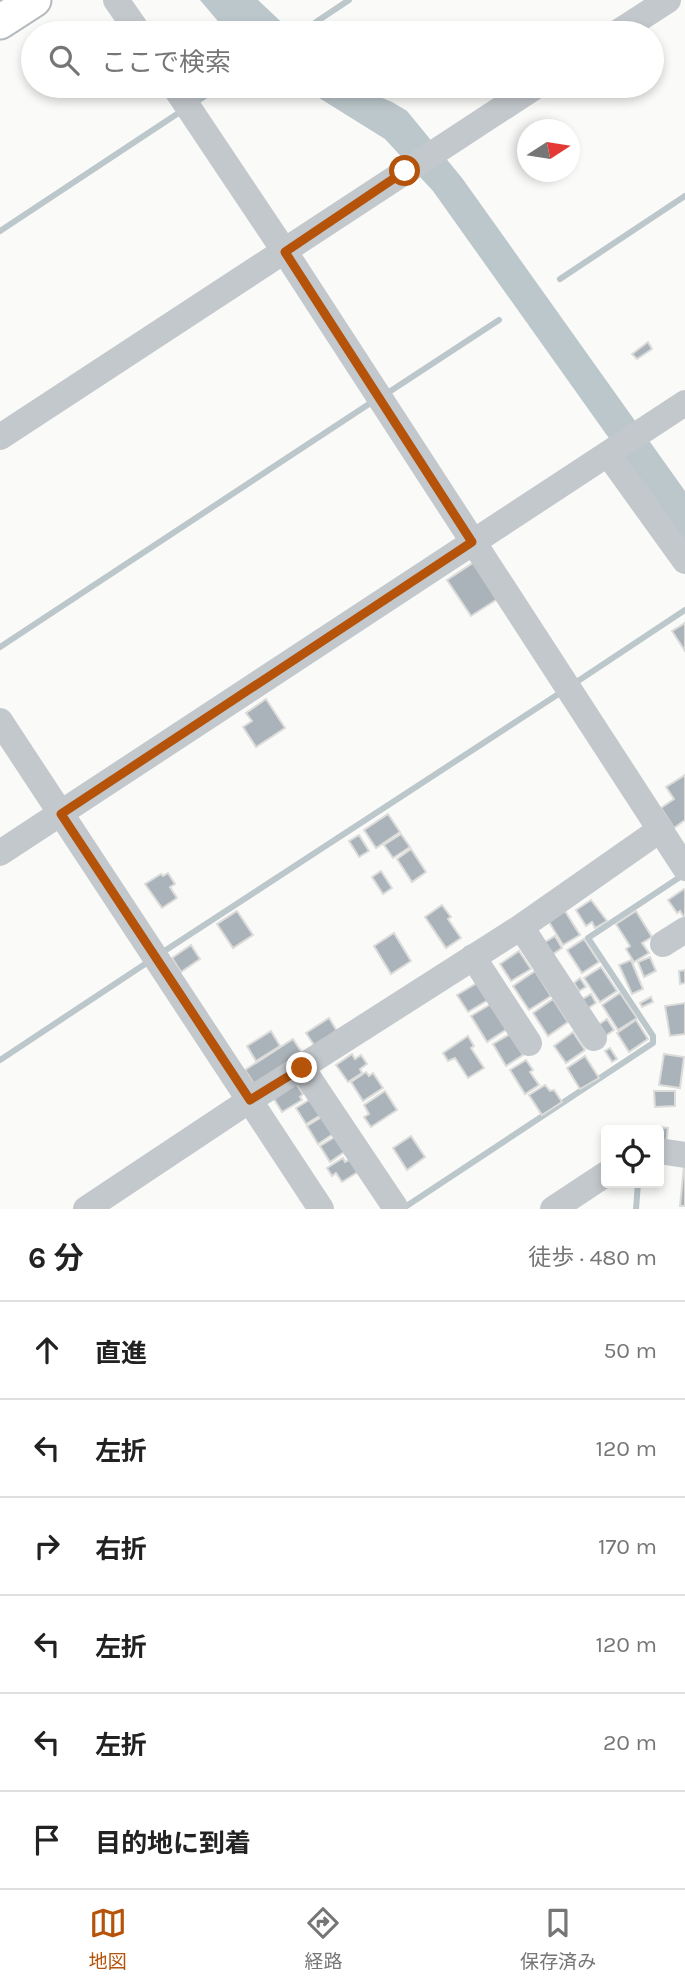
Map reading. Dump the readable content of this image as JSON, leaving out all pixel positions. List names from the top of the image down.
{
  "north": "right",
  "page": {
    "search": "ここで検索",
    "heading": ["6 分", "徒歩 · 480 m"],
    "list": [
      ["直進", "50 m"],
      ["左折", "120 m"],
      ["右折", "170 m"],
      ["左折", "120 m"],
      ["左折", "20 m"],
      "目的地に到着"
    ],
    "nav": ["地図", "経路", "保存済み"]
  }
}
